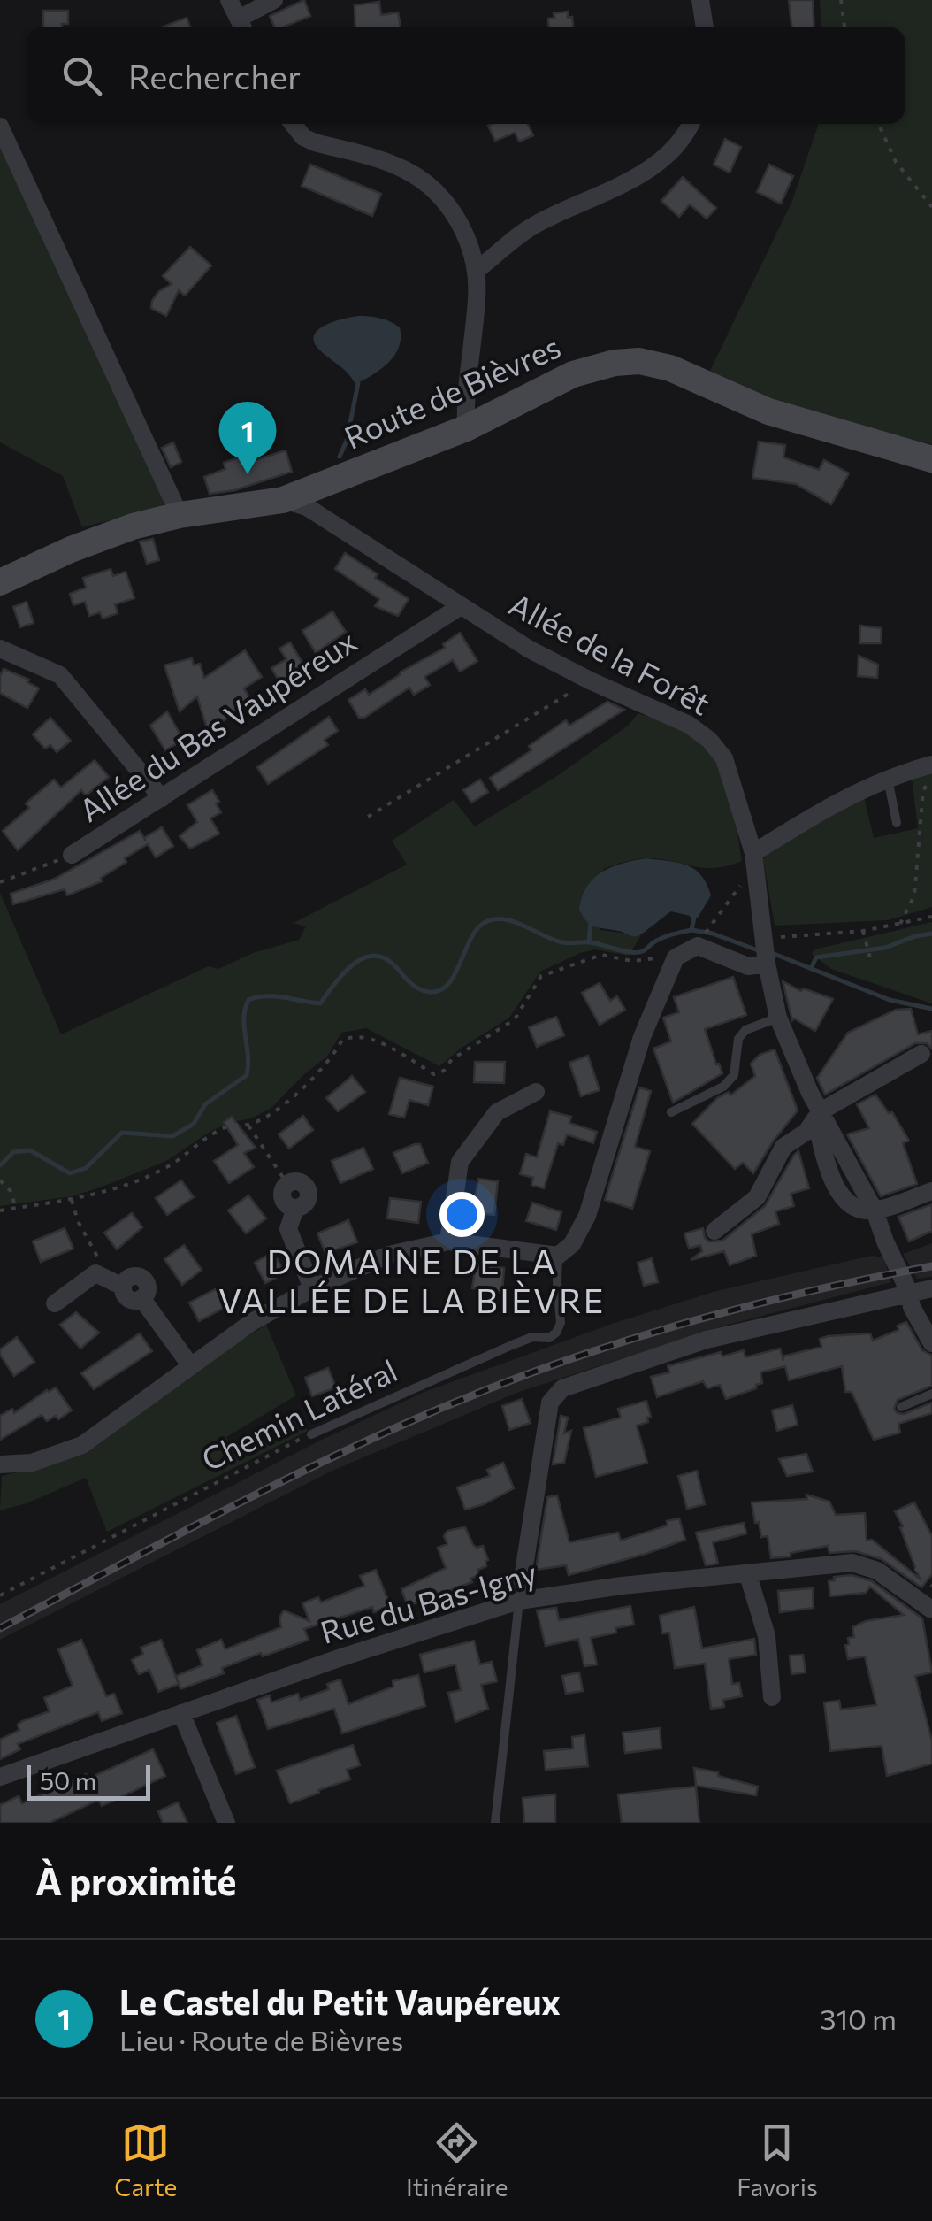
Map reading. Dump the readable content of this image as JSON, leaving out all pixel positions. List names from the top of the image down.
{
  "streets": {
    "street": [
      "Route de Bièvres",
      "Allée de la Forêt",
      "Allée du Bas Vaupéreux",
      "Rue du Bas-Igny"
    ],
    "lane": ["Chemin Latéral"]
  },
  "crossings": [
    ["Route de Bièvres", "Allée de la Forêt"],
    ["Allée de la Forêt", "Allée du Bas Vaupéreux"]
  ],
  "districts": ["DOMAINE DE LA VALLÉE DE LA BIÈVRE"],
  "scale_bar": "50 m",
  "page": {
    "search": "Rechercher",
    "pins": "1",
    "scale": "50 m",
    "heading": "À proximité",
    "list": [
      {
        "mark": "1",
        "name": "Le Castel du Petit Vaupéreux",
        "note": "Lieu · Route de Bièvres",
        "value": "310 m"
      }
    ],
    "nav": ["Carte", "Itinéraire", "Favoris"]
  }
}
